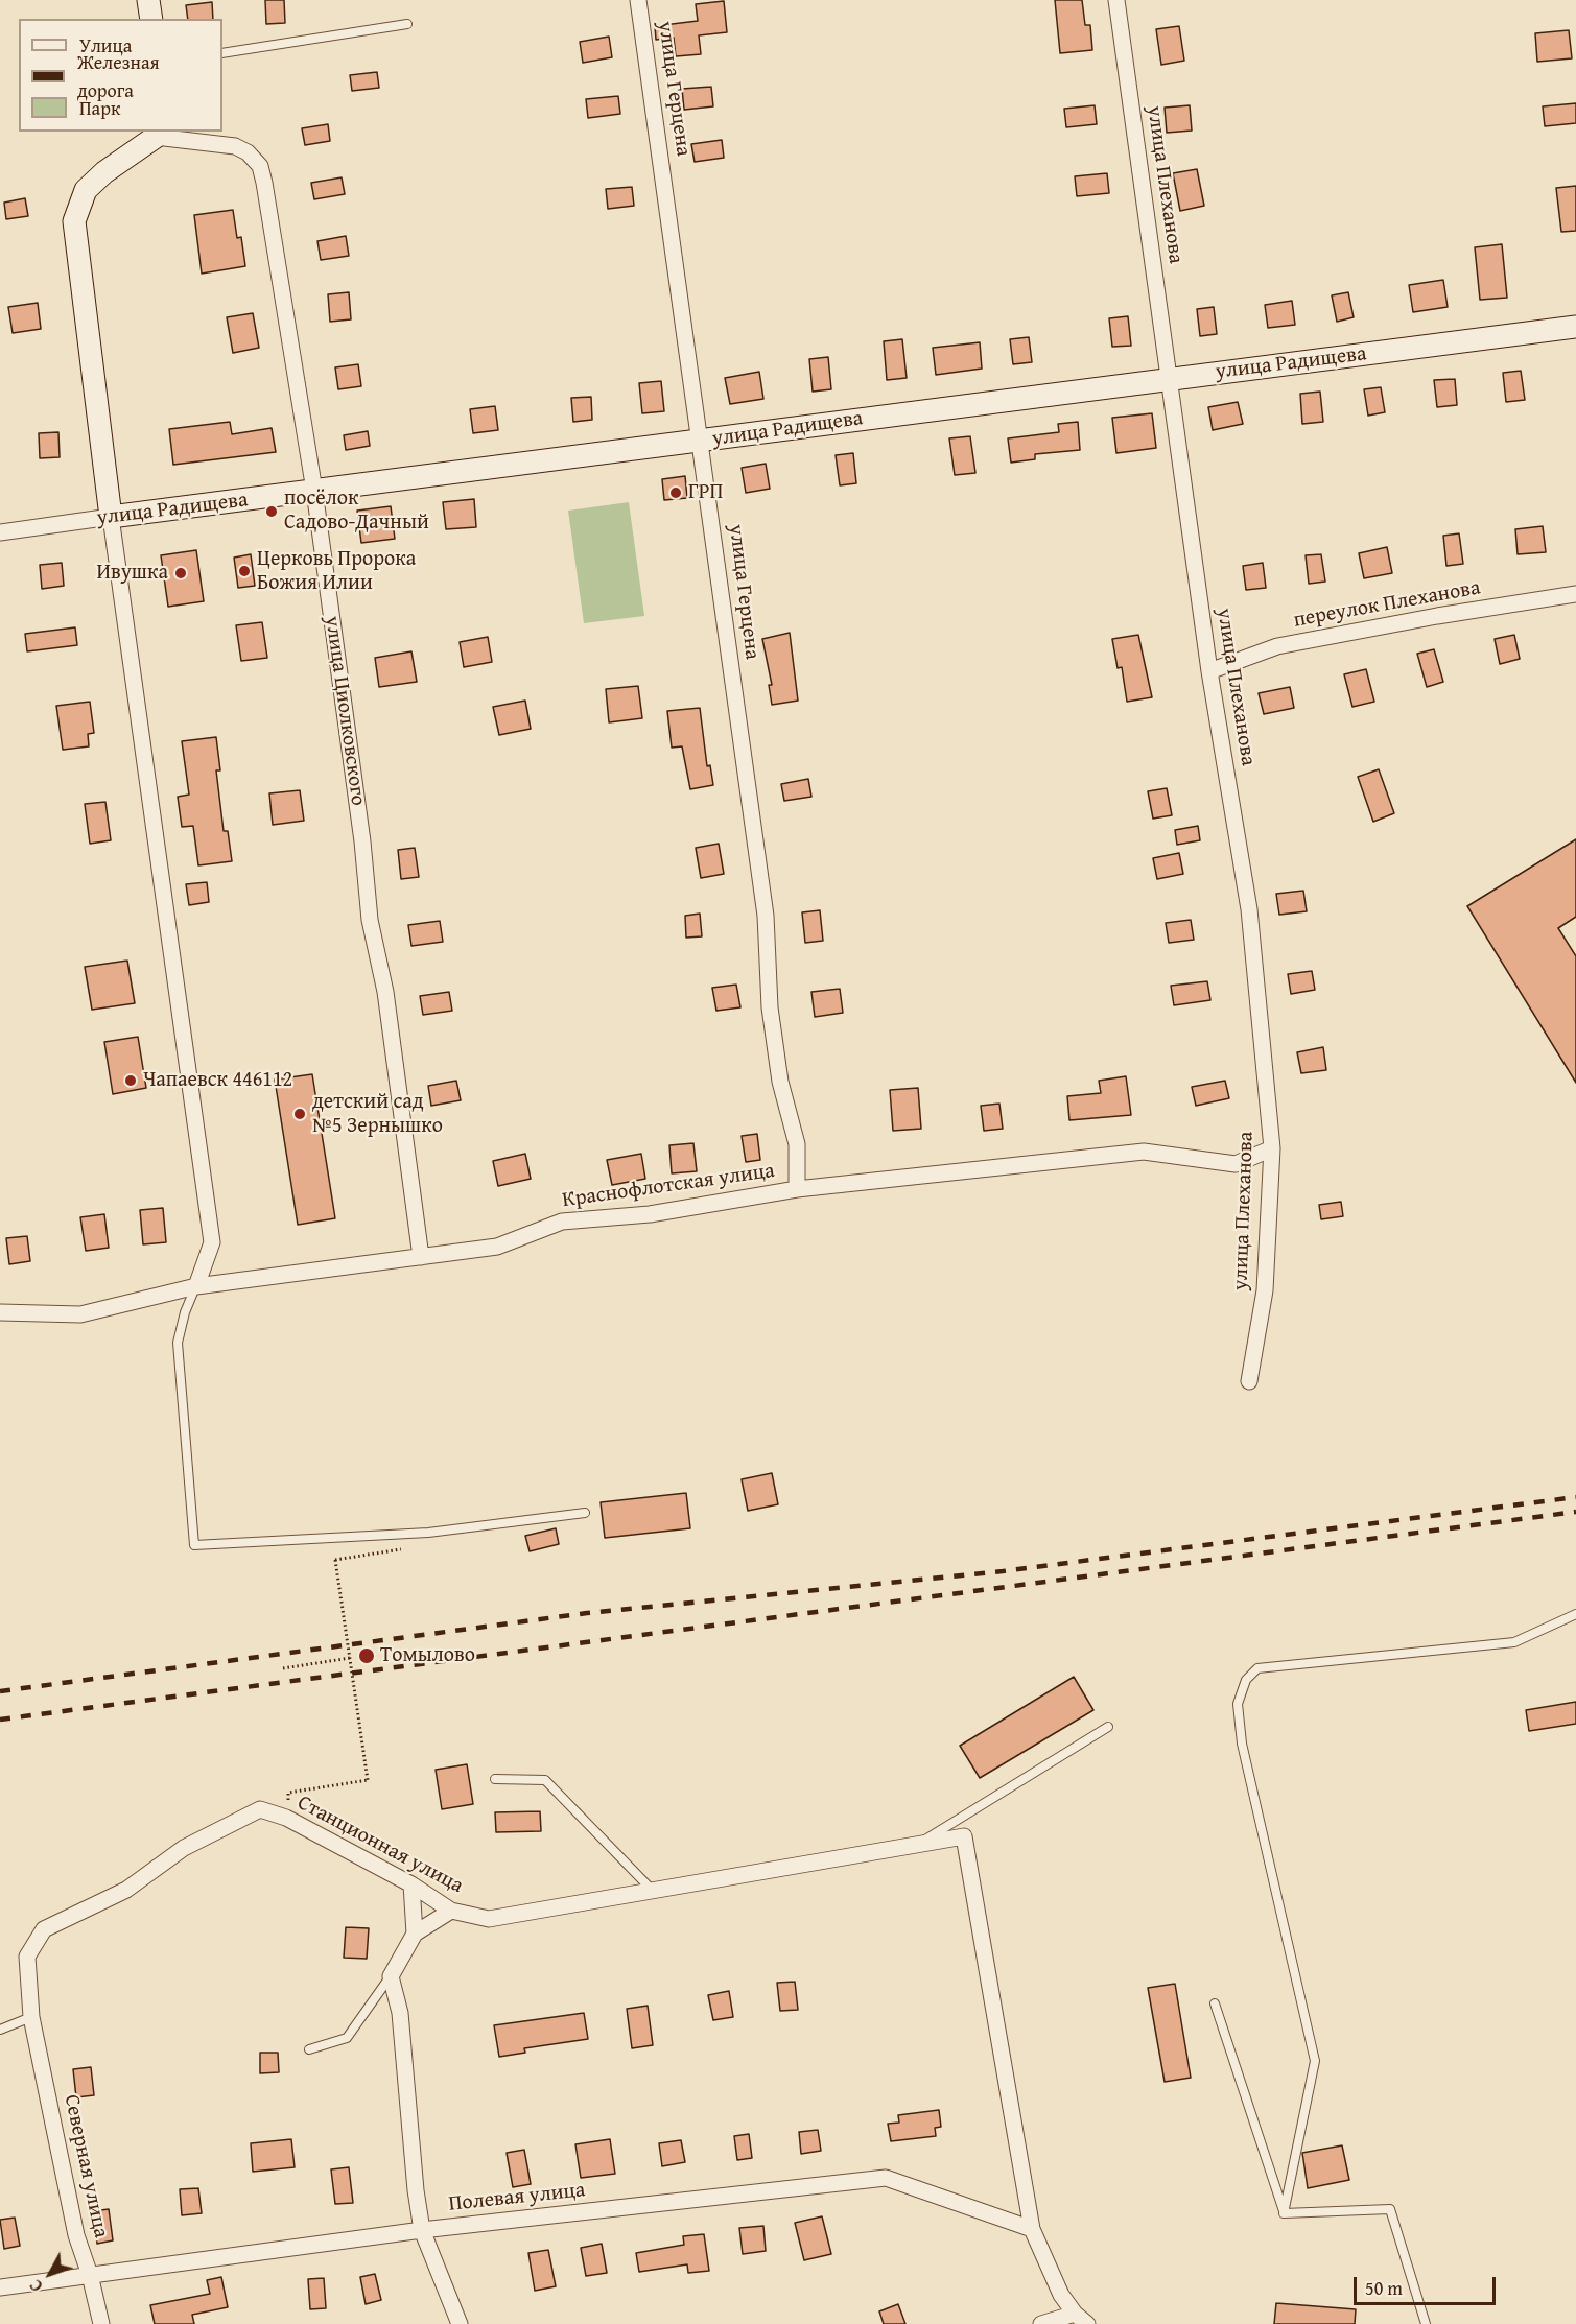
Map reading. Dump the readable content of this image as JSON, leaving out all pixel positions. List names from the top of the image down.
{
  "streets": {
    "street": [
      "улица Герцена",
      "улица Плеханова",
      "улица Радищева",
      "переулок Плеханова",
      "улица Циолковского",
      "Краснофлотская улица",
      "Станционная улица",
      "Северная улица",
      "Полевая улица"
    ]
  },
  "crossings": [
    ["улица Герцена", "улица Радищева"],
    ["улица Герцена", "Краснофлотская улица"],
    ["улица Плеханова", "улица Радищева"],
    ["улица Плеханова", "переулок Плеханова"],
    ["улица Плеханова", "Краснофлотская улица"],
    ["улица Радищева", "улица Циолковского"],
    ["улица Циолковского", "Краснофлотская улица"],
    ["Станционная улица", "Северная улица"],
    ["Станционная улица", "Полевая улица"],
    ["Северная улица", "Полевая улица"]
  ],
  "places": [
    "ГРП",
    "посёлок Садово-Дачный",
    "Церковь Пророка Божия Илии",
    "Ивушка",
    "Чапаевск 446112",
    "детский сад №5 Зернышко",
    "Томылово"
  ],
  "legend": ["Улица", "Железная дорога", "Парк"],
  "scale_bar": "50 m",
  "north": "bottom left"
}
